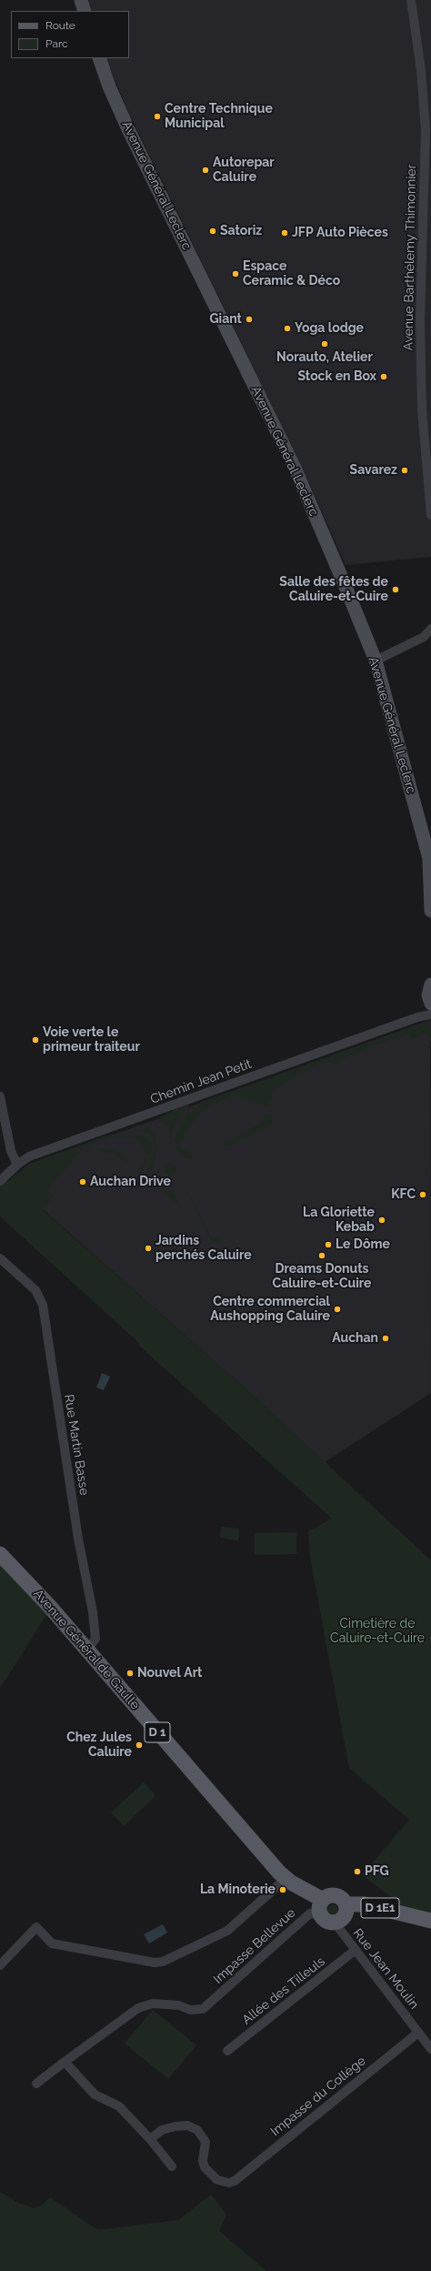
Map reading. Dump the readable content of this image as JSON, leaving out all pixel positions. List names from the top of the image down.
{
  "streets": {
    "main road": [
      "Avenue Général Leclerc",
      "Avenue Général de Gaulle",
      "D 1",
      "D 1E1"
    ],
    "street": [
      "Avenue Barthélemy Thimonnier",
      "Chemin Jean Petit",
      "Rue Martin Basse",
      "Impasse Bellevue",
      "Rue Jean Moulin",
      "Allée des Tilleuls",
      "Impasse du Collège"
    ]
  },
  "crossings": [
    ["Rue Martin Basse", "Avenue Général de Gaulle"],
    ["Avenue Général de Gaulle", "D 1E1"],
    ["Avenue Général de Gaulle", "Impasse Bellevue"],
    ["Avenue Général de Gaulle", "Rue Jean Moulin"],
    ["D 1E1", "Impasse Bellevue"],
    ["D 1E1", "Rue Jean Moulin"],
    ["Impasse Bellevue", "Rue Jean Moulin"],
    ["Rue Jean Moulin", "Allée des Tilleuls"],
    ["Rue Jean Moulin", "Impasse du Collège"]
  ],
  "parks": ["Cimetière de Caluire-et-Cuire"],
  "places": [
    "Centre Technique Municipal",
    "Autorepar Caluire",
    "Satoriz",
    "JFP Auto Pièces",
    "Espace Ceramic & Déco",
    "Giant",
    "Yoga lodge",
    "Norauto, Atelier",
    "Stock en Box",
    "Savarez",
    "Salle des fêtes de Caluire-et-Cuire",
    "Voie verte le primeur traiteur",
    "Auchan Drive",
    "KFC",
    "La Gloriette Kebab",
    "Le Dôme",
    "Jardins perchés Caluire",
    "Dreams Donuts Caluire-et-Cuire",
    "Centre commercial Aushopping Caluire",
    "Auchan",
    "Nouvel Art",
    "Chez Jules Caluire",
    "PFG",
    "La Minoterie"
  ],
  "legend": ["Route", "Parc"]
}
